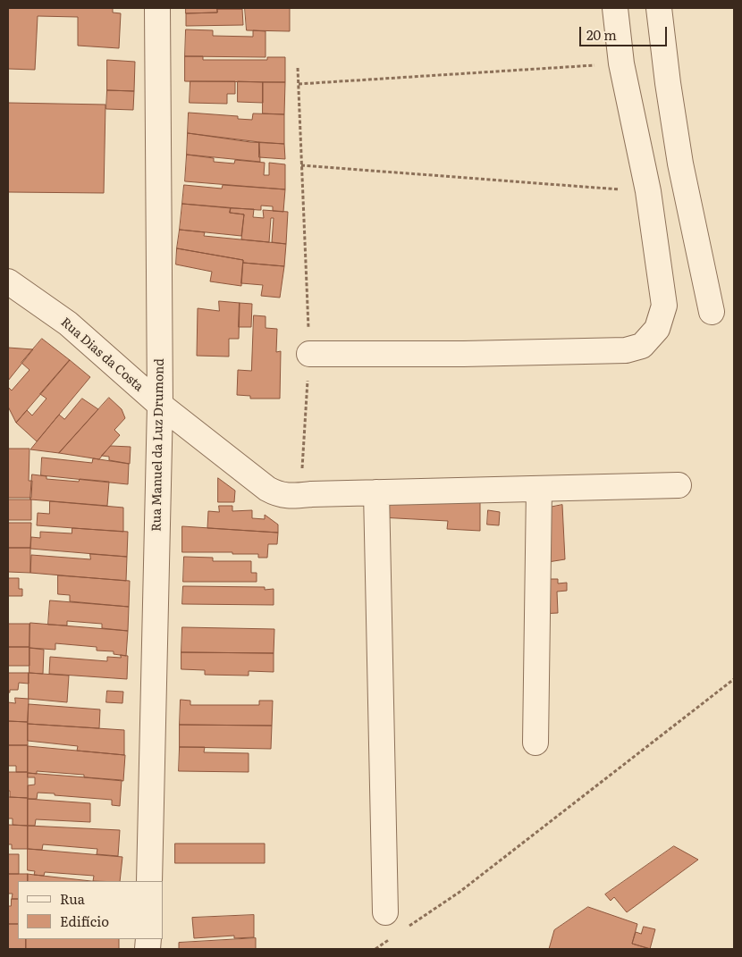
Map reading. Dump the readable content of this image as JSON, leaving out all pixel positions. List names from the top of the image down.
{
  "streets": {
    "street": ["Rua Dias da Costa", "Rua Manuel da Luz Drumond"]
  },
  "crossings": [
    ["Rua Dias da Costa", "Rua Manuel da Luz Drumond"]
  ],
  "legend": ["Rua", "Edifício"],
  "scale_bar": "20 m"
}
